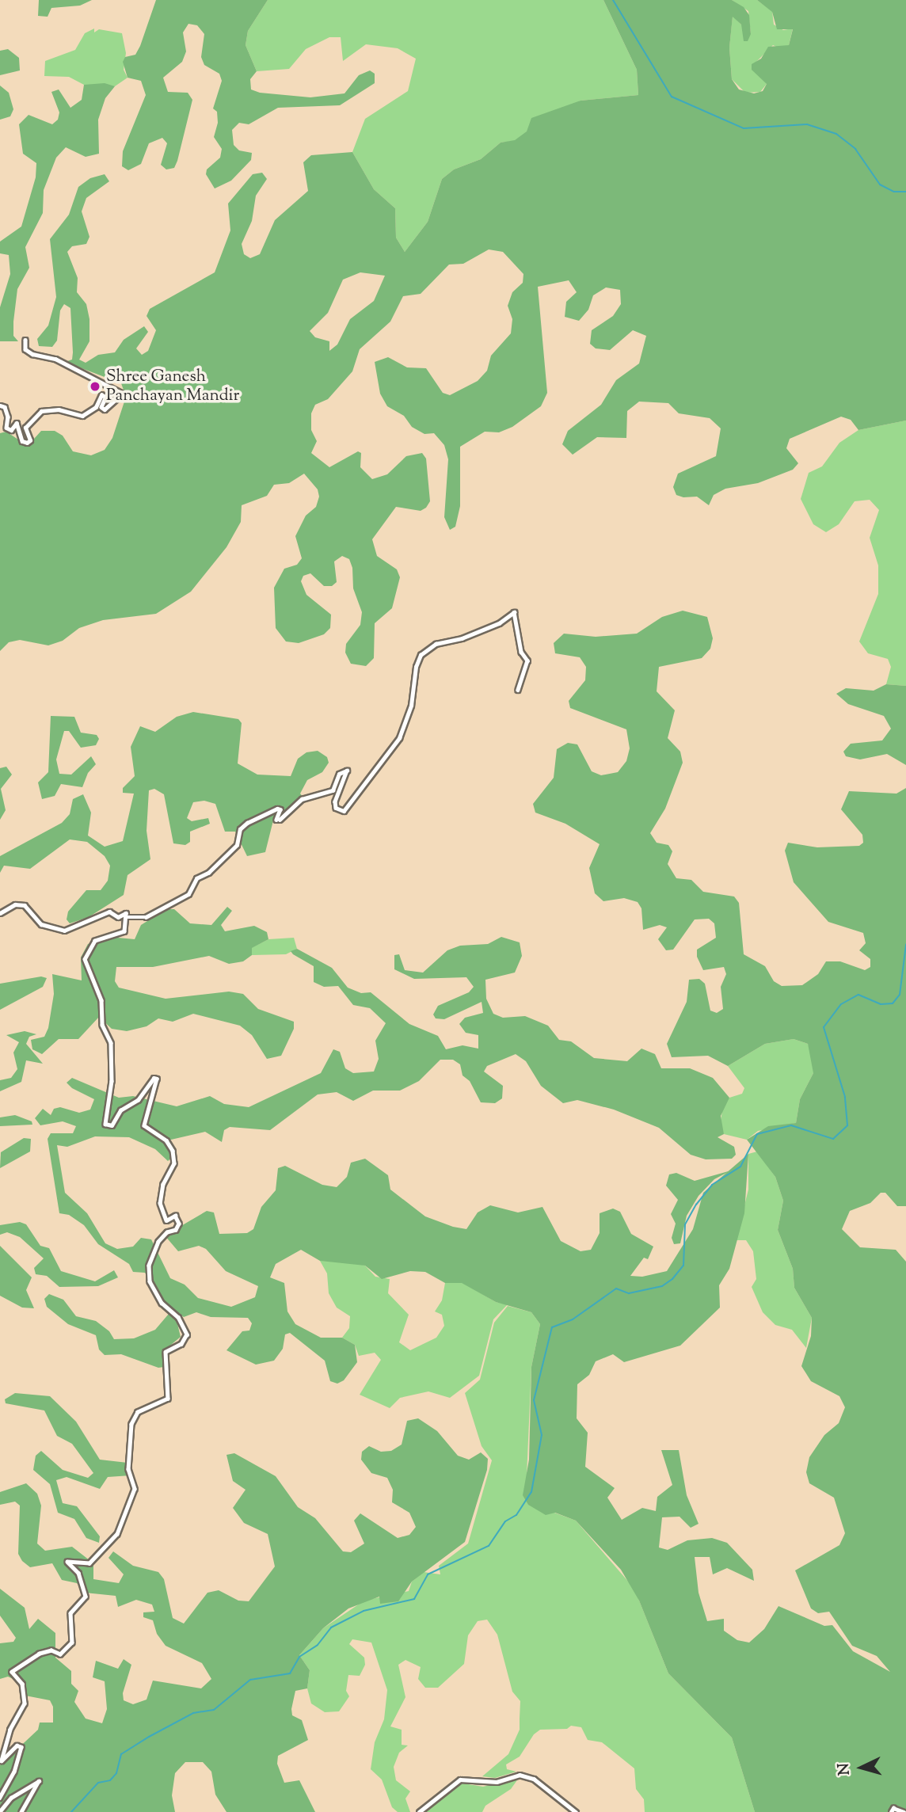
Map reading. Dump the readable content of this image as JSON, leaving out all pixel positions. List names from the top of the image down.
{
  "places": ["Shree Ganesh Panchayan Mandir"],
  "north": "left"
}
